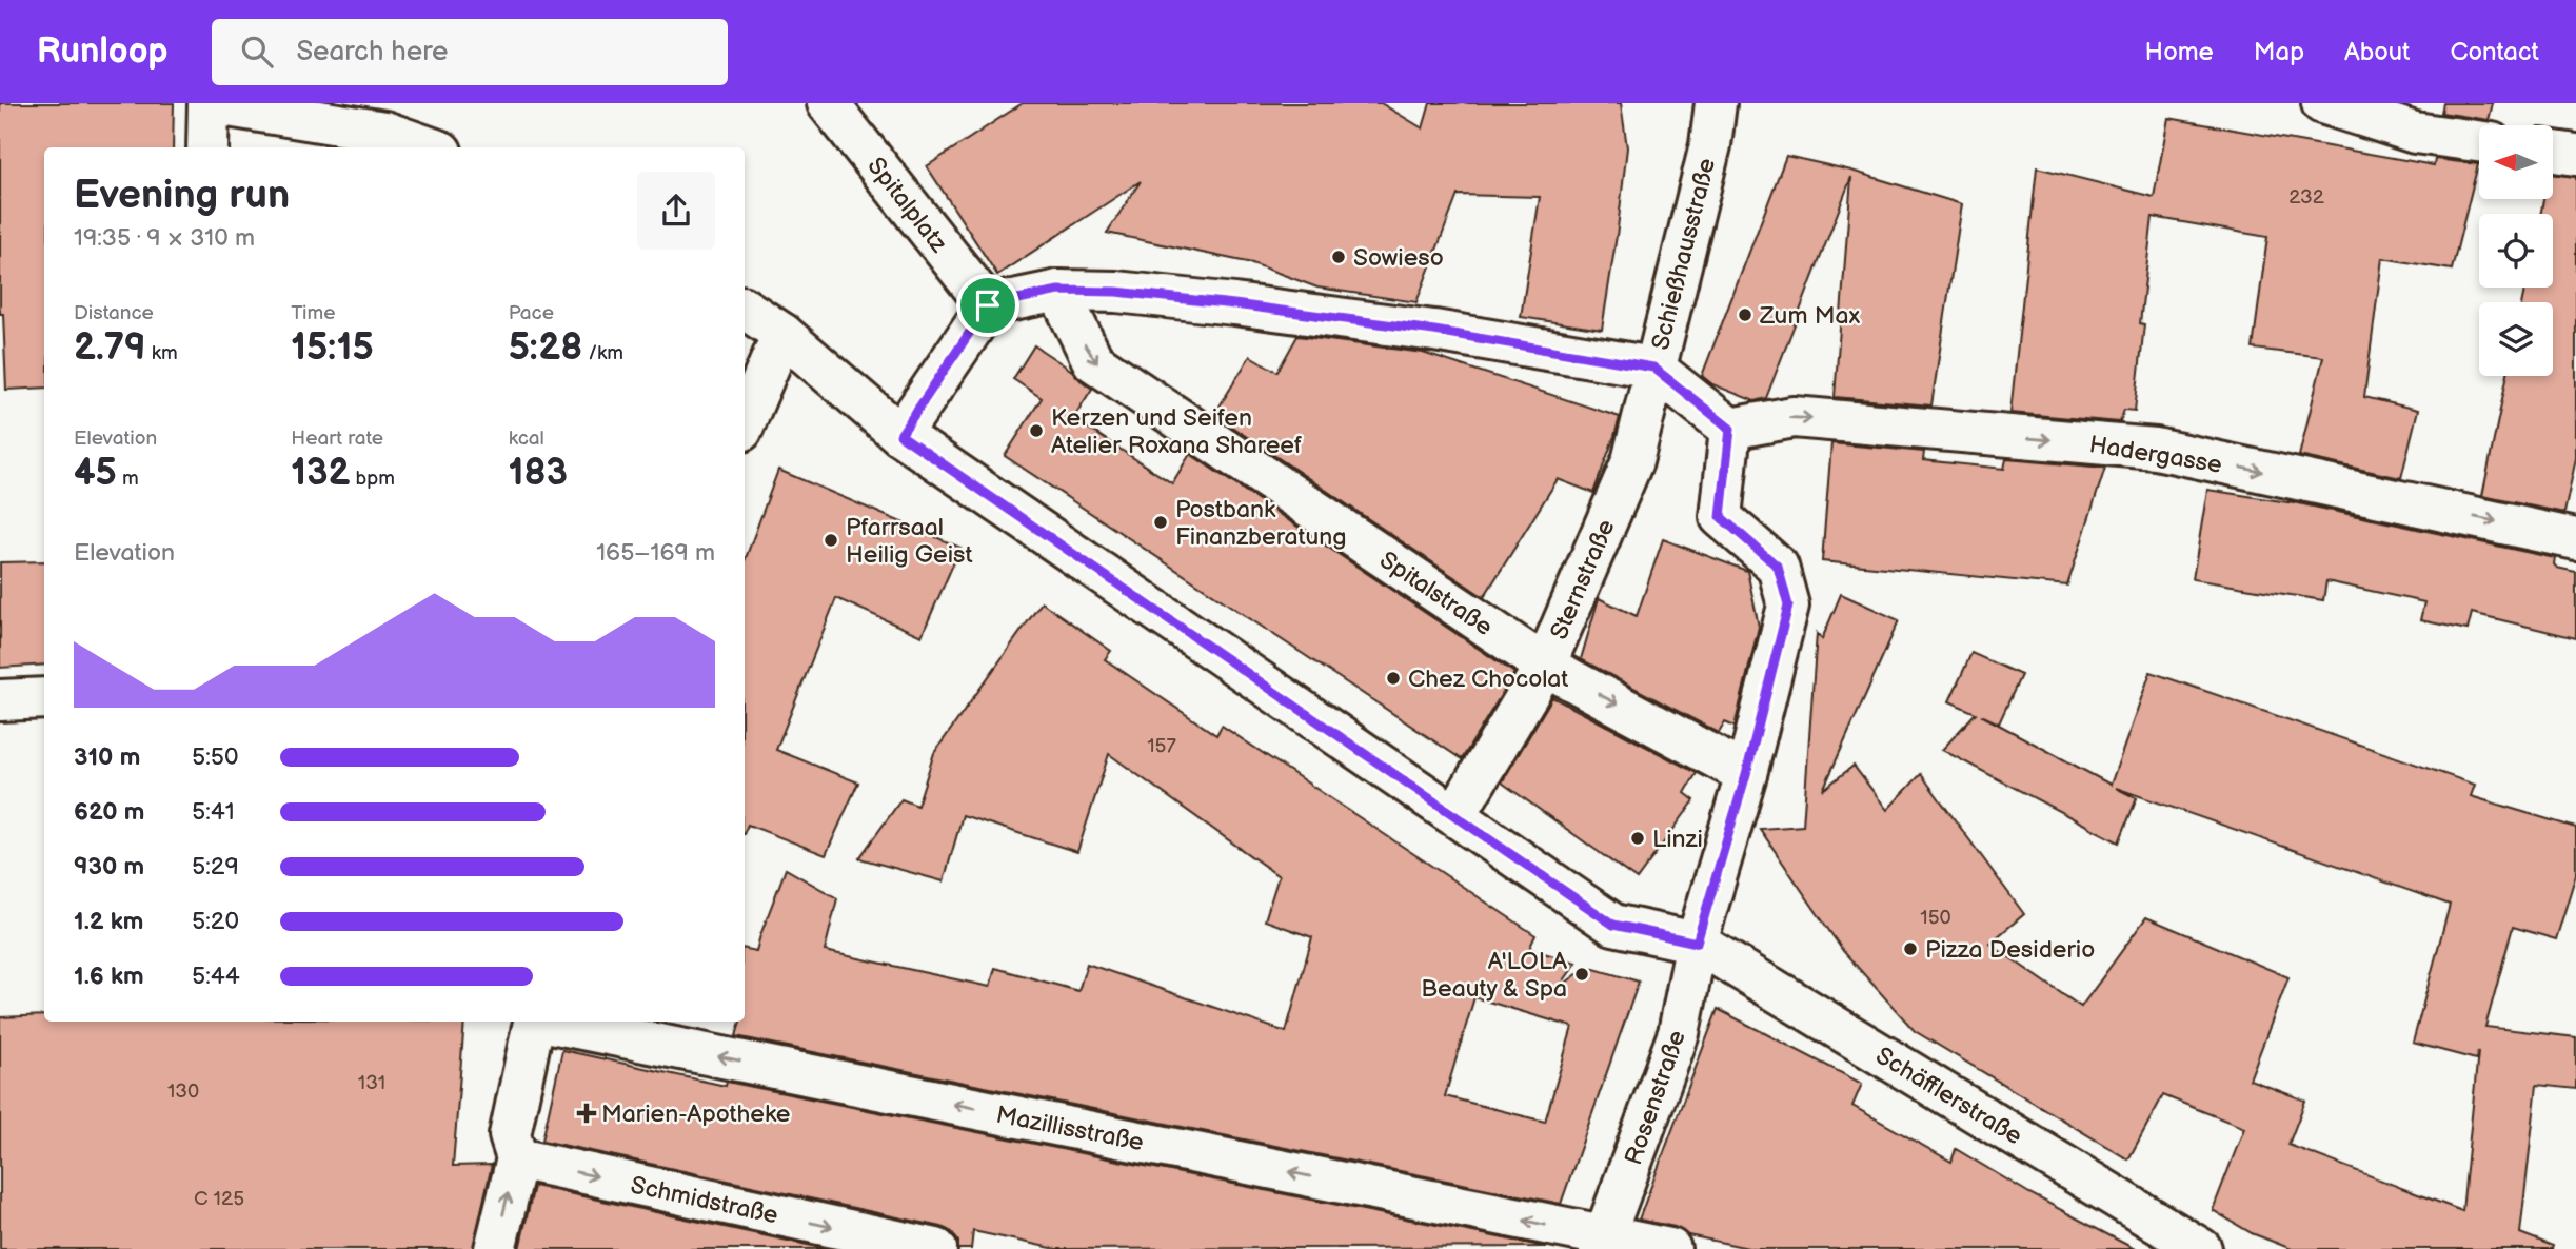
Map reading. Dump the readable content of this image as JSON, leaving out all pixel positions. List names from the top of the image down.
{
  "streets": {
    "street": [
      "Spitalplatz",
      "Schießhausstraße",
      "Hadergasse",
      "Sternstraße",
      "Spitalstraße",
      "Schäfflerstraße",
      "Rosenstraße",
      "Mazillisstraße",
      "Schmidstraße"
    ]
  },
  "crossings": [
    ["Schießhausstraße", "Hadergasse"],
    ["Schießhausstraße", "Sternstraße"],
    ["Sternstraße", "Spitalstraße"],
    ["Sternstraße", "Schäfflerstraße"],
    ["Schäfflerstraße", "Rosenstraße"],
    ["Rosenstraße", "Mazillisstraße"]
  ],
  "one_way": [
    "Hadergasse",
    "Spitalstraße",
    "Mazillisstraße",
    "Schmidstraße"
  ],
  "places": {
    "other": [
      "Sowieso",
      "Zum Max",
      "Kerzen und Seifen Atelier Roxana Shareef",
      "Postbank Finanzberatung",
      "Pfarrsaal Heilig Geist",
      "Chez Chocolat",
      "Linzi",
      "Pizza Desiderio",
      "A'LOLA Beauty & Spa"
    ],
    "health": ["Marien-Apotheke"]
  },
  "house_numbers": [
    "232",
    "157",
    "150",
    "131",
    "130",
    "C 125"
  ],
  "north": "left",
  "page": {
    "header": "Runloop",
    "search": "Search here",
    "nav": [
      "Home",
      "Map",
      "About",
      "Contact"
    ],
    "heading": ["Evening run", "19:35 · 9 × 310 m"],
    "stats": [
      ["Distance", "2.79 km"],
      ["Time", "15:15"],
      ["Pace", "5:28 /km"],
      ["Elevation", "45 m"],
      ["Heart rate", "132 bpm"],
      ["kcal", "183"]
    ],
    "chart": ["Elevation", "165–169 m"],
    "list": [
      {
        "name": "310 m",
        "note": "5:50"
      },
      {
        "name": "620 m",
        "note": "5:41"
      },
      {
        "name": "930 m",
        "note": "5:29"
      },
      {
        "name": "1.2 km",
        "note": "5:20"
      },
      {
        "name": "1.6 km",
        "note": "5:44"
      }
    ]
  }
}
